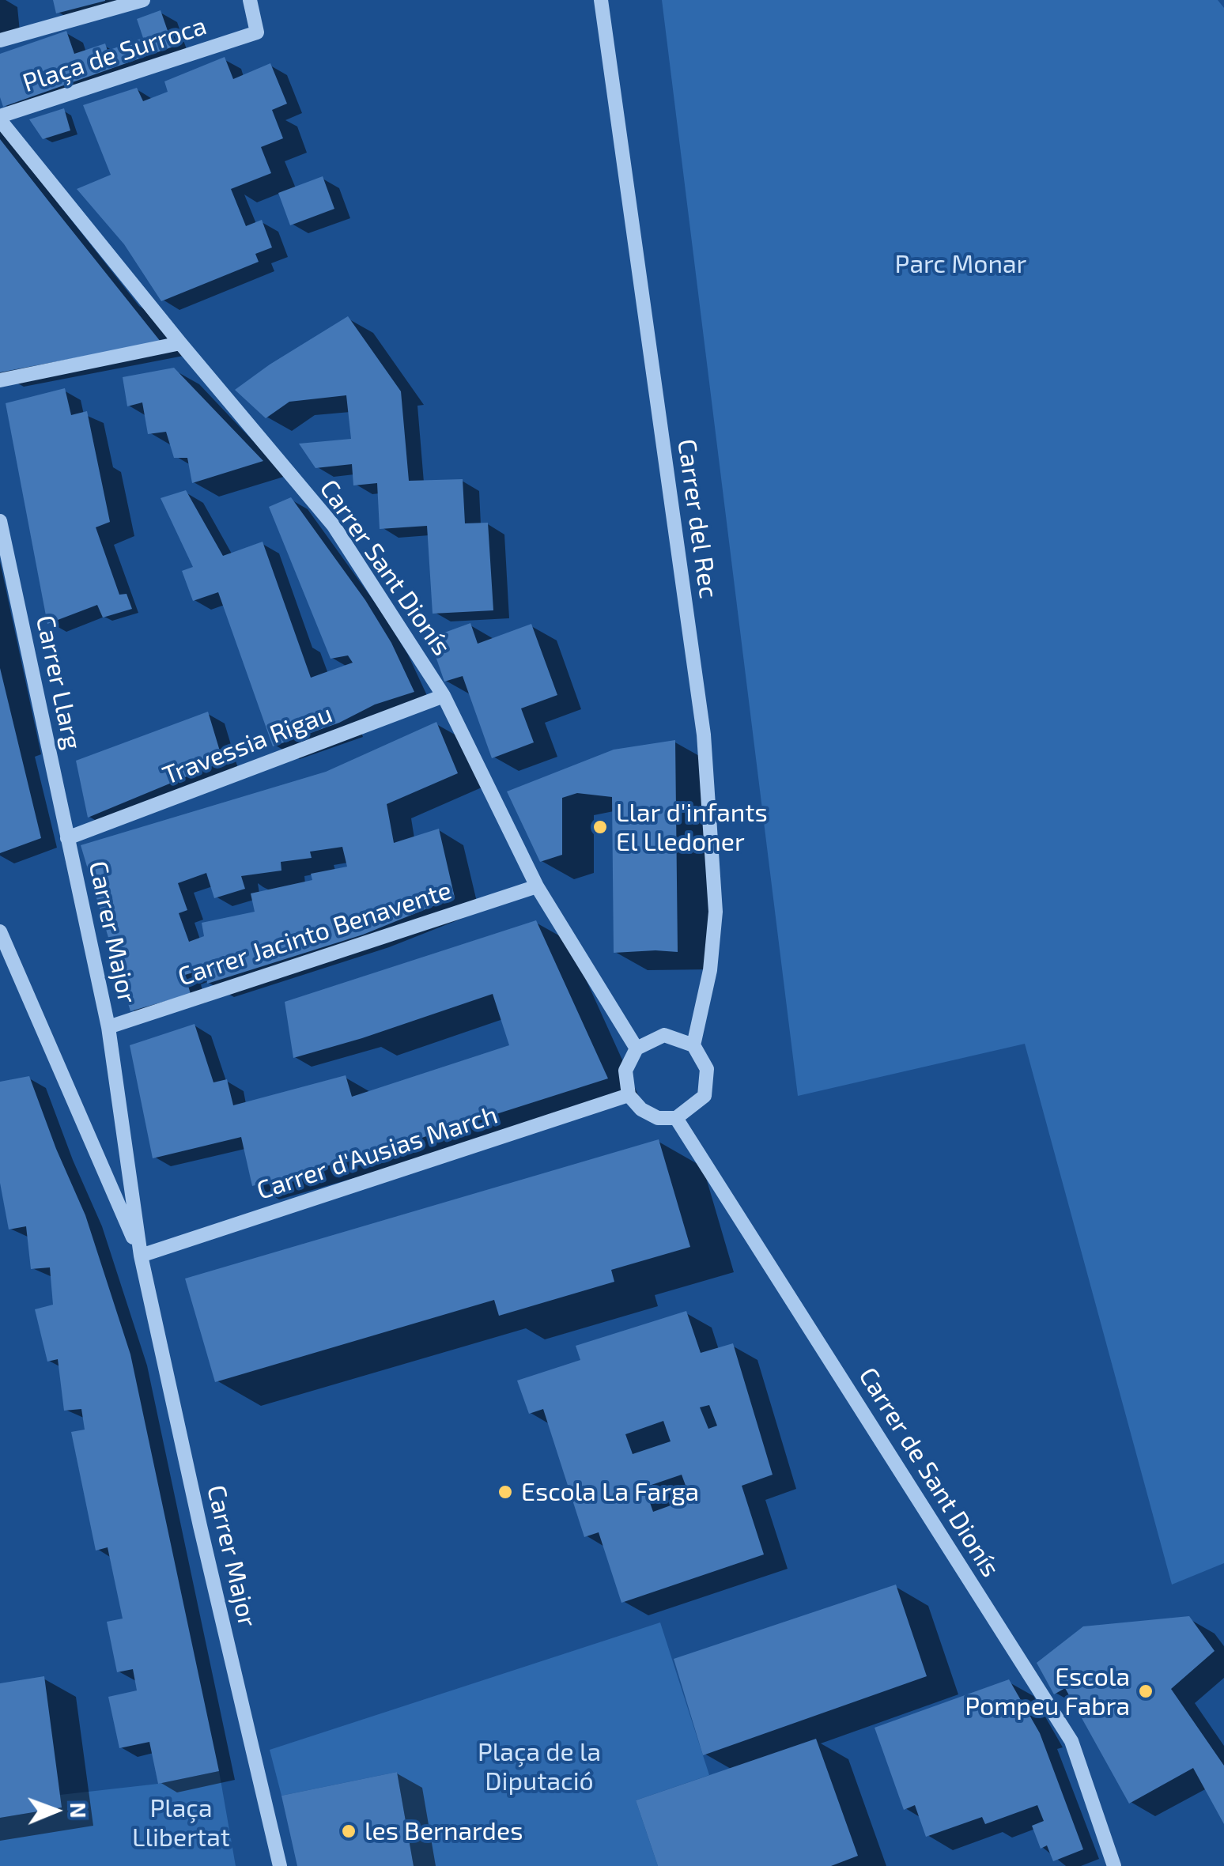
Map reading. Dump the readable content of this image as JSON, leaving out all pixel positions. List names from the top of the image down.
{
  "streets": {
    "street": [
      "Plaça de Surroca",
      "Carrer del Rec",
      "Carrer Sant Dionís",
      "Carrer Llarg",
      "Travessia Rigau",
      "Carrer Major",
      "Carrer Jacinto Benavente",
      "Carrer d'Ausias March",
      "Carrer de Sant Dionís"
    ]
  },
  "crossings": [
    ["Plaça de Surroca", "Carrer Sant Dionís"],
    ["Carrer del Rec", "Carrer Sant Dionís"],
    ["Carrer del Rec", "Carrer d'Ausias March"],
    ["Carrer del Rec", "Carrer de Sant Dionís"],
    ["Carrer Sant Dionís", "Travessia Rigau"],
    ["Carrer Sant Dionís", "Carrer Jacinto Benavente"],
    ["Carrer Sant Dionís", "Carrer d'Ausias March"],
    ["Carrer Sant Dionís", "Carrer de Sant Dionís"],
    ["Carrer Llarg", "Travessia Rigau"],
    ["Carrer Llarg", "Carrer Major"],
    ["Travessia Rigau", "Carrer Major"],
    ["Carrer Major", "Carrer Jacinto Benavente"],
    ["Carrer Major", "Carrer d'Ausias March"],
    ["Carrer d'Ausias March", "Carrer de Sant Dionís"]
  ],
  "parks": ["Parc Monar", "Plaça de la Diputació", "Plaça Llibertat"],
  "places": [
    "Llar d'infants El Lledoner",
    "Escola La Farga",
    "Escola Pompeu Fabra",
    "les Bernardes"
  ],
  "north": "right"
}
